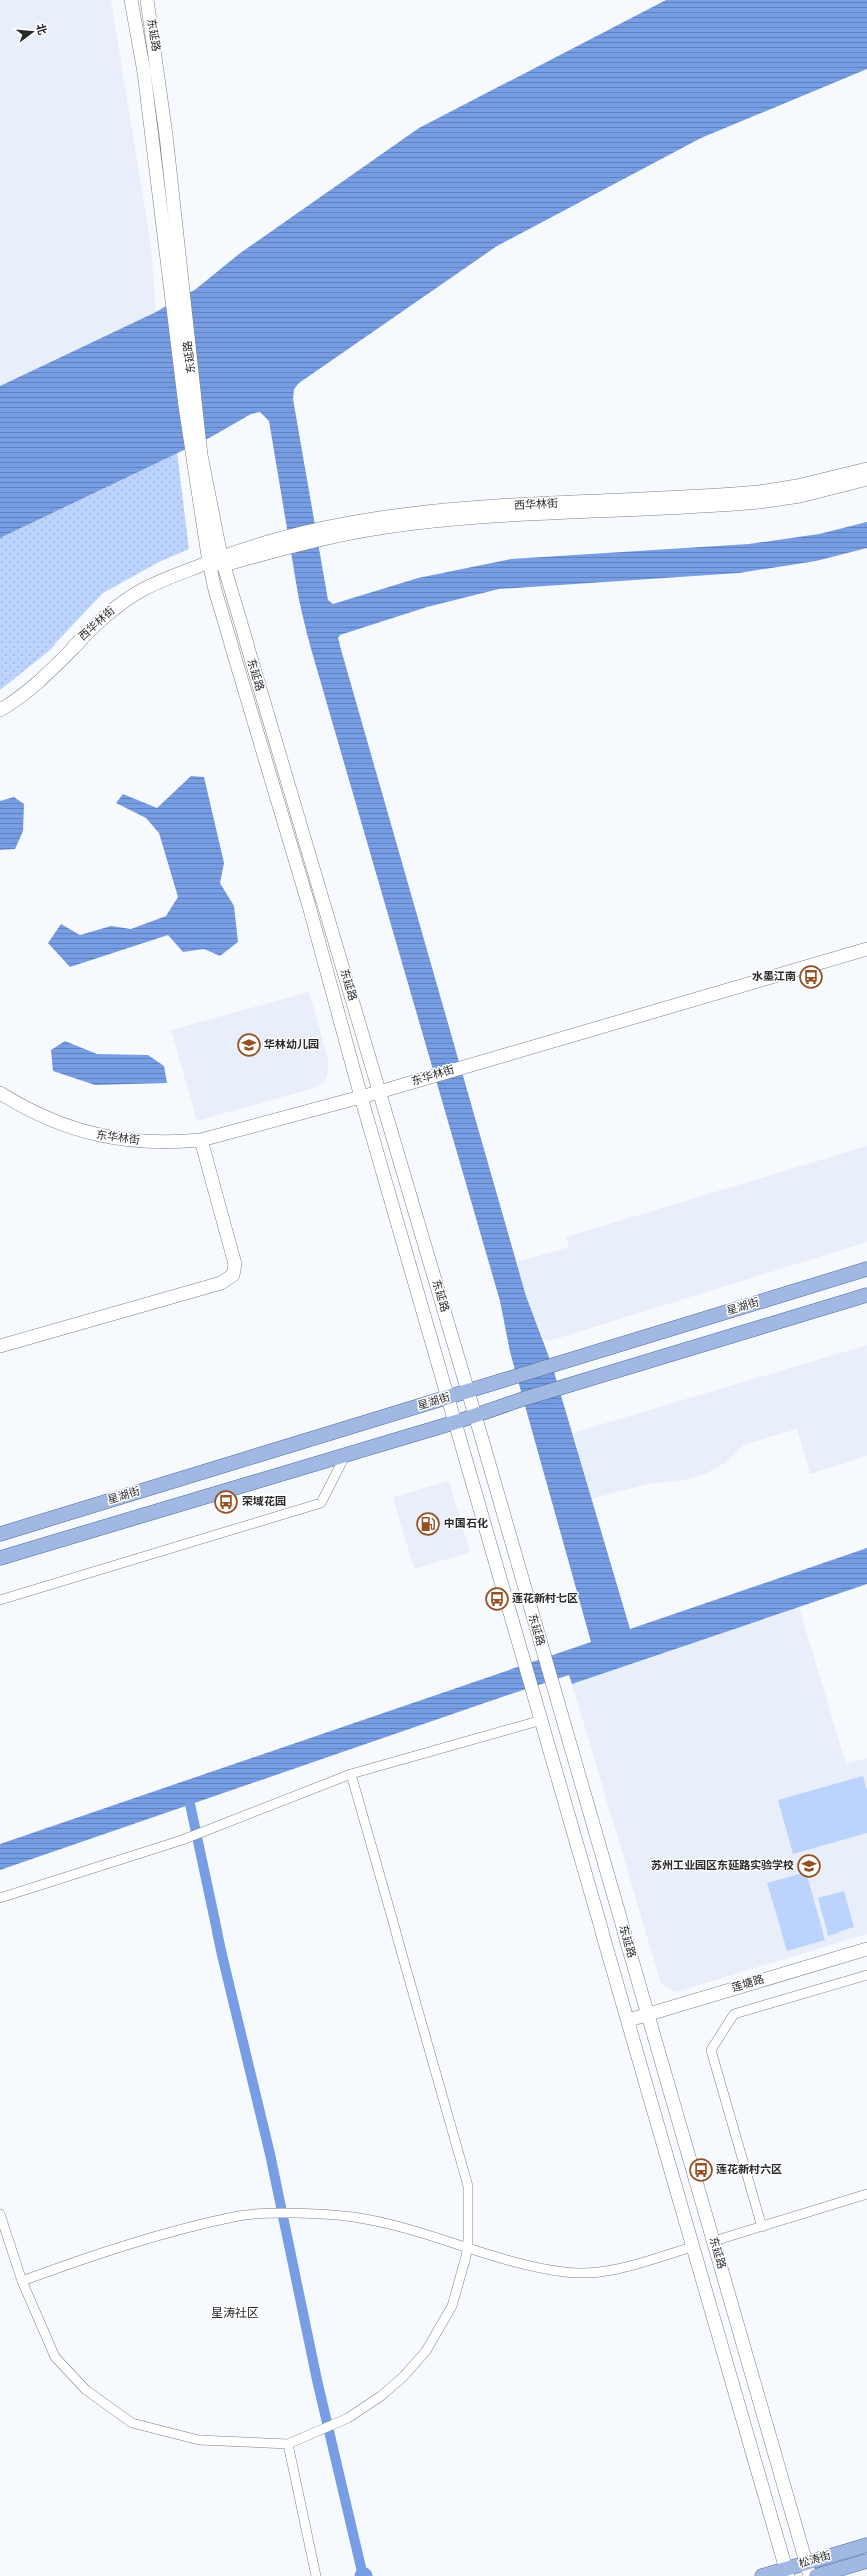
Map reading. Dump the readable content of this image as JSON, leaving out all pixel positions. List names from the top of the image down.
{
  "streets": {
    "main road": [
      "东延路",
      "西华林街",
      "东华林街",
      "星湖街",
      "莲塘路",
      "松涛街"
    ]
  },
  "crossings": [
    ["东延路", "西华林街"],
    ["东延路", "东华林街"],
    ["东延路", "星湖街"],
    ["东延路", "莲塘路"],
    ["东延路", "松涛街"]
  ],
  "districts": ["星涛社区"],
  "places": {
    "bus stop": [
      "水墨江南",
      "荣域花园",
      "莲花新村七区",
      "莲花新村六区"
    ],
    "school or university": ["华林幼儿园", "苏州工业园区东延路实验学校"],
    "fuel station": ["中国石化"]
  },
  "north": "right"
}
